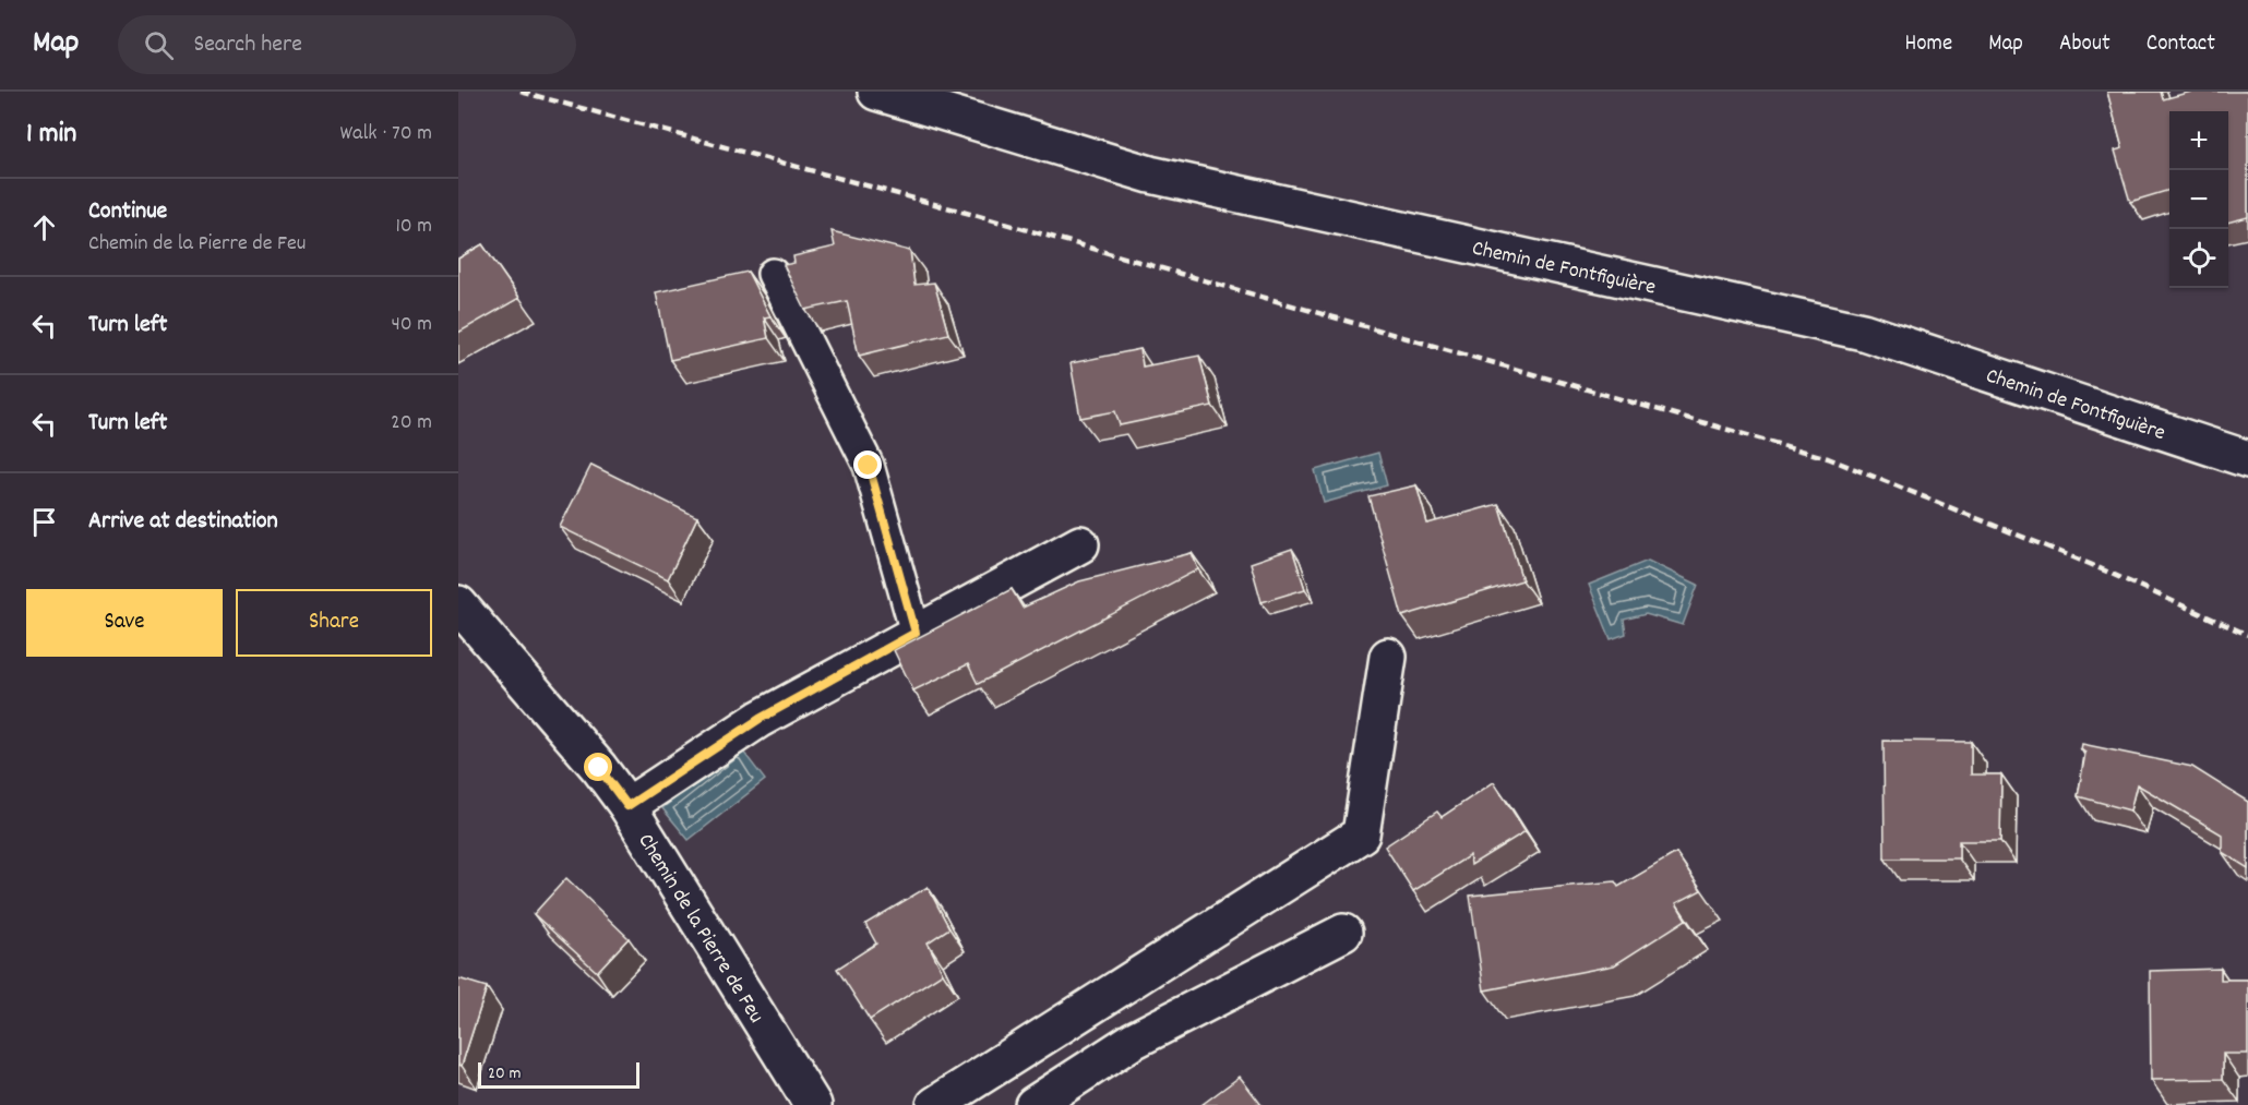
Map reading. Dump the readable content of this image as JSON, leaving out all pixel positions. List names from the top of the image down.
{
  "streets": {
    "street": ["Chemin de Fontfiguière", "Chemin de la Pierre de Feu"]
  },
  "scale_bar": "20 m",
  "page": {
    "header": "Map",
    "search": "Search here",
    "nav": [
      "Home",
      "Map",
      "About",
      "Contact"
    ],
    "heading": ["1 min", "Walk · 70 m"],
    "map_buttons": ["+", "−"],
    "list": [
      ["Continue", "Chemin de la Pierre de Feu", "10 m"],
      ["Turn left", "40 m"],
      ["Turn left", "20 m"],
      "Arrive at destination"
    ],
    "buttons": ["Save", "Share"],
    "scale": "20 m"
  }
}
